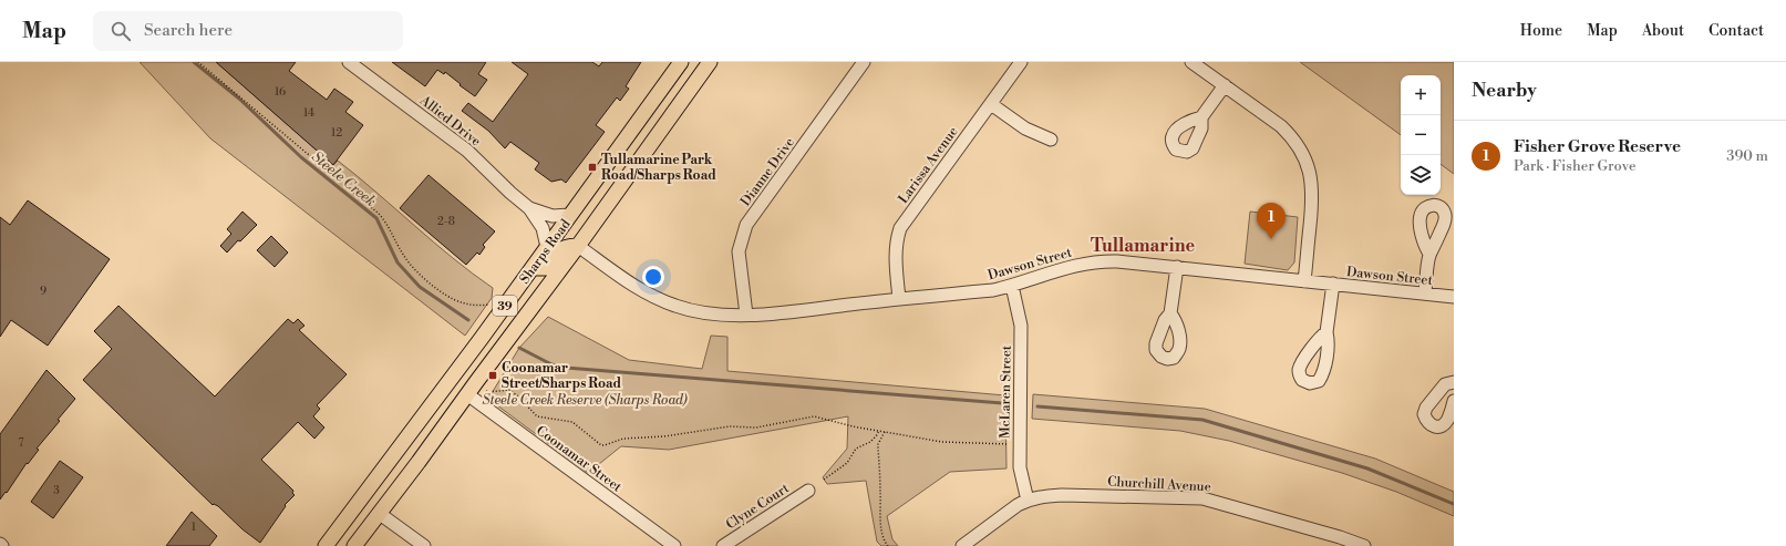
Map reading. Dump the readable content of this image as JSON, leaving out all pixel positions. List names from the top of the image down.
{
  "streets": {
    "main road": ["Sharps Road", "39"],
    "street": [
      "Allied Drive",
      "Larissa Avenue",
      "Dianne Drive",
      "Dawson Street",
      "McLaren Street",
      "Coonamar Street",
      "Churchill Avenue",
      "Clyne Court"
    ]
  },
  "crossings": [
    ["Allied Drive", "Sharps Road"],
    ["Larissa Avenue", "Dawson Street"],
    ["Dianne Drive", "Dawson Street"],
    ["Sharps Road", "Dawson Street"],
    ["Sharps Road", "Coonamar Street"],
    ["Dawson Street", "McLaren Street"],
    ["McLaren Street", "Churchill Avenue"]
  ],
  "districts": ["Tullamarine"],
  "water": ["Steele Creek"],
  "parks": ["Steele Creek Reserve (Sharps Road)"],
  "places": {
    "transit": ["Tullamarine Park Road/Sharps Road", "Coonamar Street/Sharps Road"]
  },
  "house_numbers": [
    "16",
    "14",
    "12",
    "2-8",
    "9",
    "7",
    "3",
    "1"
  ],
  "page": {
    "header": "Map",
    "search": "Search here",
    "nav": [
      "Home",
      "Map",
      "About",
      "Contact"
    ],
    "heading": "Nearby",
    "map_buttons": ["+", "−"],
    "list": [
      {
        "mark": "1",
        "name": "Fisher Grove Reserve",
        "note": "Park · Fisher Grove",
        "value": "390 m"
      }
    ],
    "pins": "1"
  }
}
